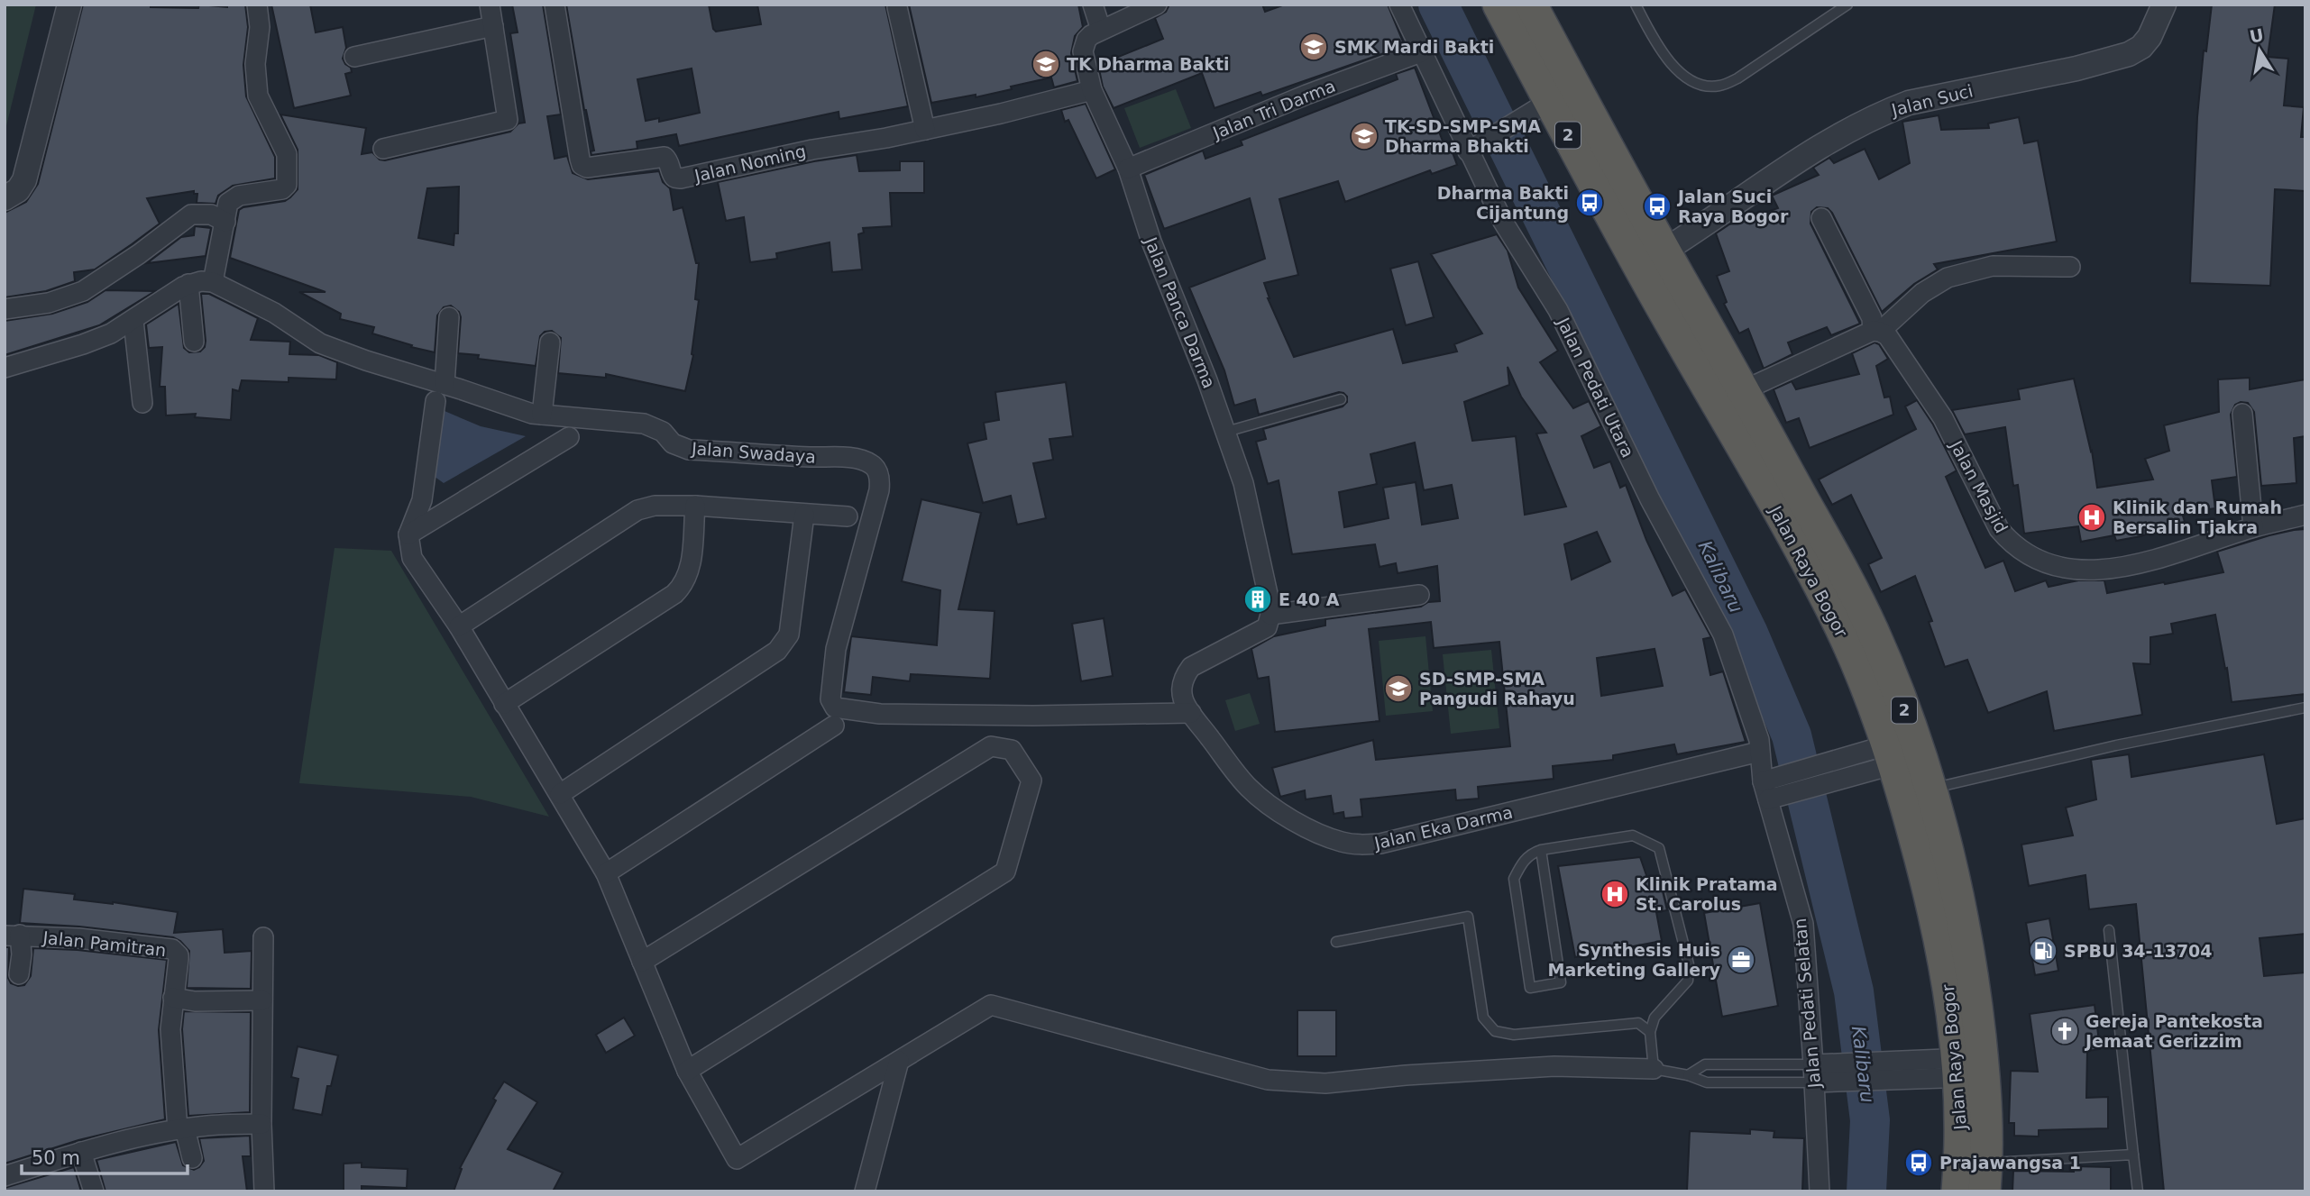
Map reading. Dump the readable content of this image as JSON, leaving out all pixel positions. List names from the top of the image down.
{
  "streets": {
    "highway": ["2", "Jalan Raya Bogor"],
    "street": [
      "Jalan Suci",
      "Jalan Tri Darma",
      "Jalan Noming",
      "Jalan Panca Darma",
      "Jalan Pedati Utara",
      "Jalan Swadaya",
      "Jalan Masjid",
      "Jalan Eka Darma",
      "Jalan Pamitran",
      "Jalan Pedati Selatan"
    ]
  },
  "crossings": [
    ["Jalan Suci", "Jalan Raya Bogor"],
    ["Jalan Tri Darma", "Jalan Panca Darma"],
    ["Jalan Tri Darma", "Jalan Pedati Utara"],
    ["Jalan Noming", "Jalan Panca Darma"],
    ["Jalan Panca Darma", "Jalan Eka Darma"],
    ["Jalan Pedati Utara", "Jalan Eka Darma"],
    ["Jalan Pedati Utara", "Jalan Pedati Selatan"],
    ["Jalan Swadaya", "Jalan Eka Darma"]
  ],
  "water": ["Kalibaru"],
  "places": {
    "school or university": [
      "SMK Mardi Bakti",
      "TK Dharma Bakti",
      "TK-SD-SMP-SMA Dharma Bhakti",
      "SD-SMP-SMA Pangudi Rahayu"
    ],
    "bus stop": ["Dharma Bakti Cijantung", "Jalan Suci Raya Bogor", "Prajawangsa 1"],
    "hospital": ["Klinik dan Rumah Bersalin Tjakra", "Klinik Pratama St. Carolus"],
    "building": ["E 40 A"],
    "fuel station": ["SPBU 34-13704"],
    "office": ["Synthesis Huis Marketing Gallery"],
    "church": ["Gereja Pantekosta Jemaat Gerizzim"]
  },
  "scale_bar": "50 m",
  "north": "top"
}
